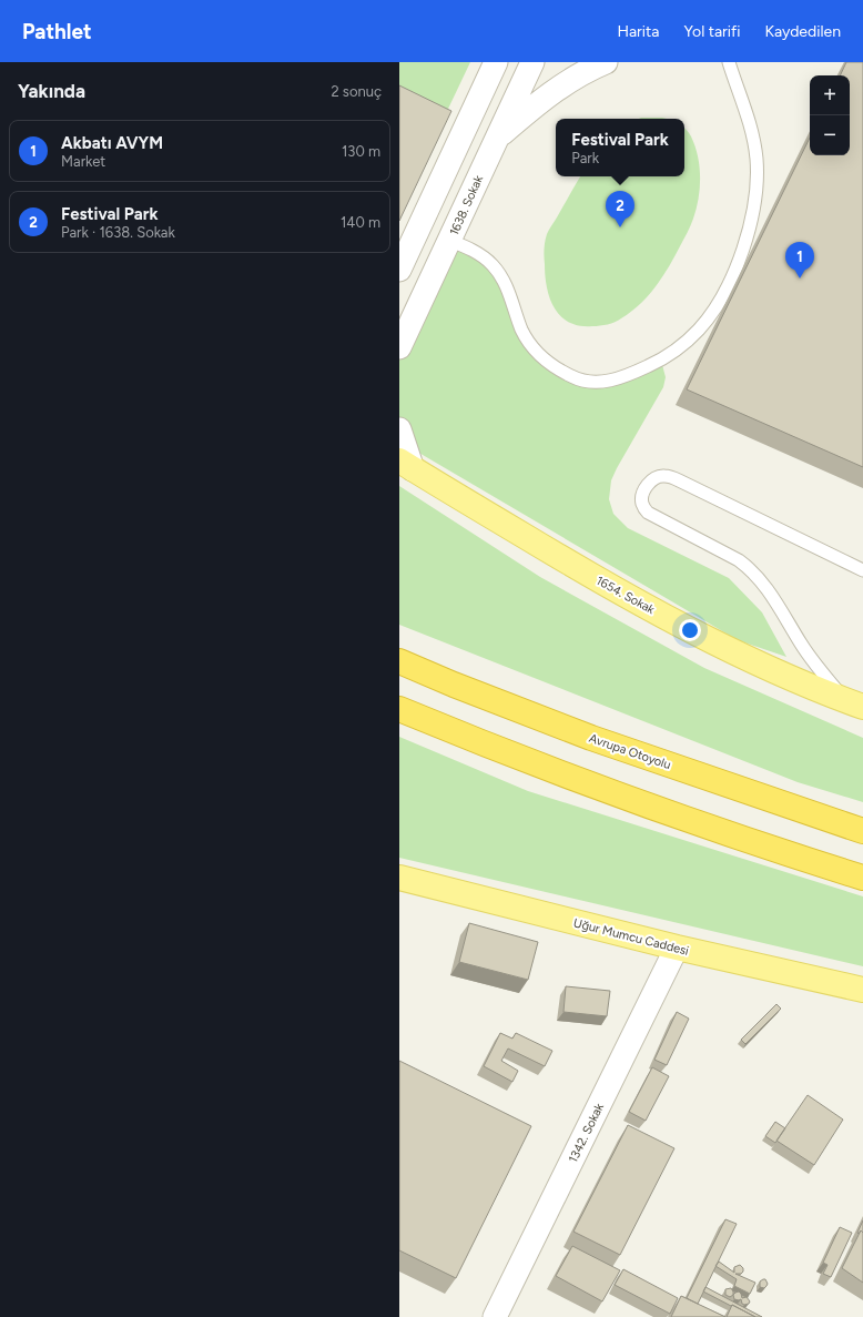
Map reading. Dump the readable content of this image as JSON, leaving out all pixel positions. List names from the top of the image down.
{
  "streets": {
    "highway": ["Avrupa Otoyolu"],
    "main road": ["1654. Sokak", "Uğur Mumcu Caddesi"],
    "street": ["1638. Sokak", "1342. Sokak"]
  },
  "crossings": [
    ["Uğur Mumcu Caddesi", "1342. Sokak"]
  ],
  "page": {
    "header": "Pathlet",
    "nav": ["Harita", "Yol tarifi", "Kaydedilen"],
    "heading": ["Yakında", "2 sonuç"],
    "map_buttons": ["+", "−"],
    "popup": ["Festival Park", "Park"],
    "list": [
      {
        "mark": "1",
        "name": "Akbatı AVYM",
        "note": "Market",
        "value": "130 m"
      },
      {
        "mark": "2",
        "name": "Festival Park",
        "note": "Park · 1638. Sokak",
        "value": "140 m"
      }
    ],
    "pins": ["2", "1"]
  }
}
